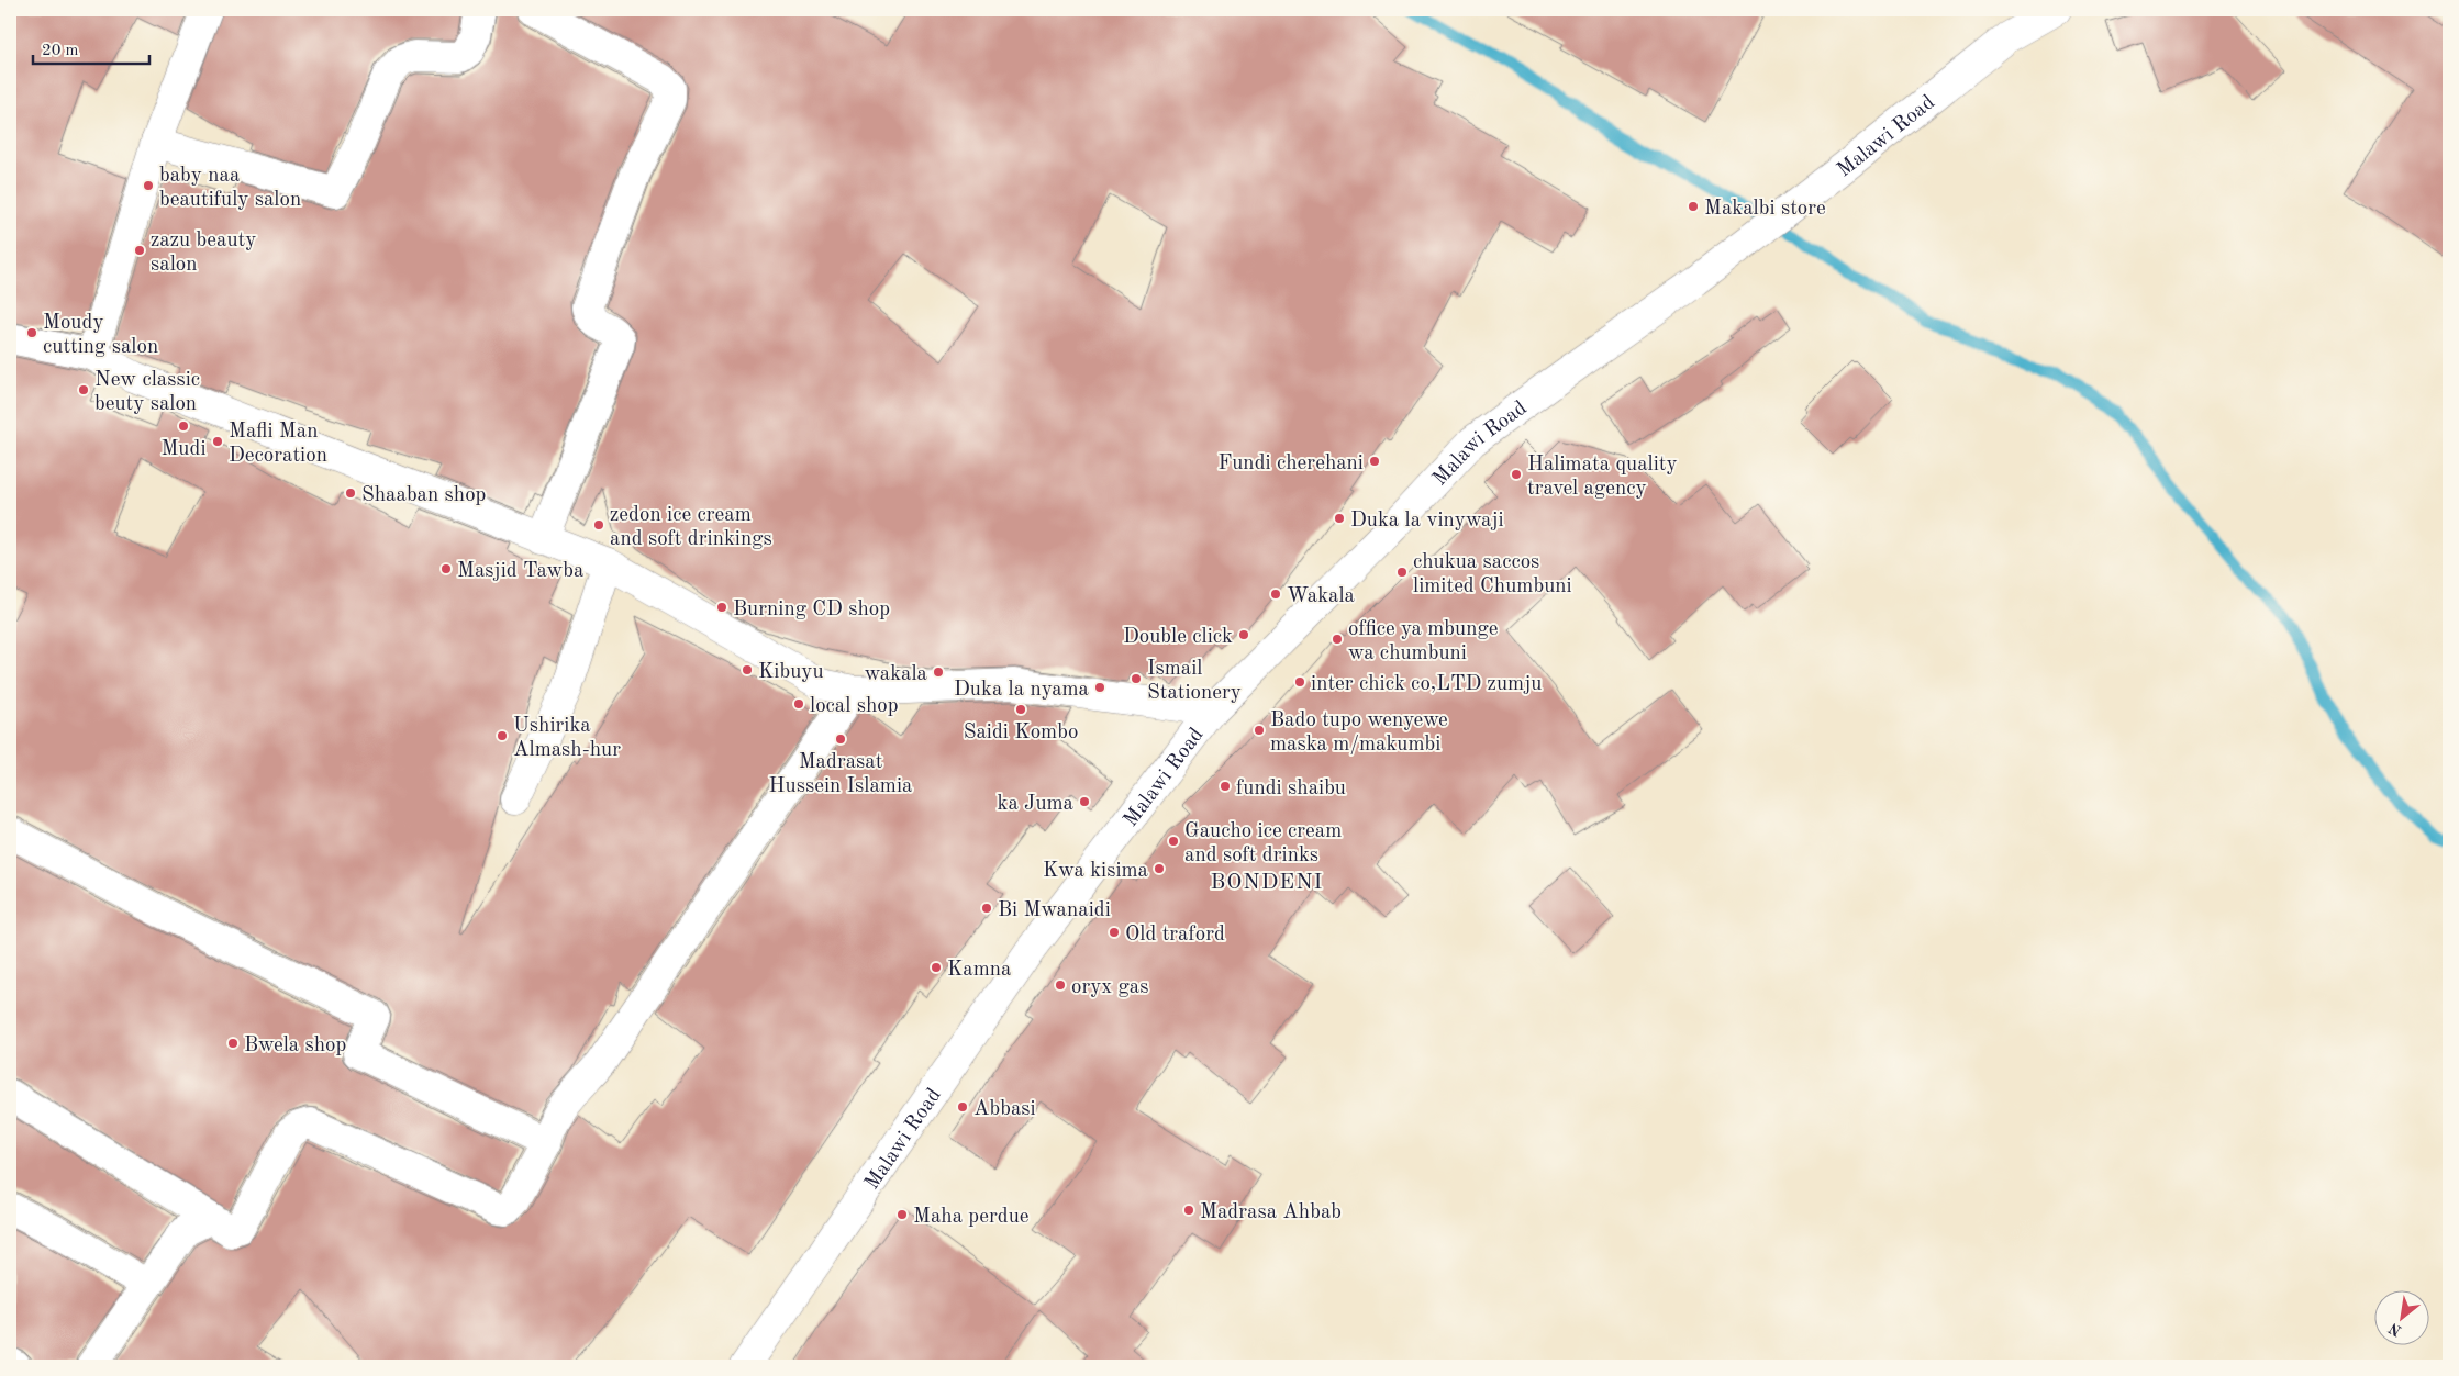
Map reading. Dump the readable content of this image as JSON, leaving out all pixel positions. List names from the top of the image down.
{
  "streets": {
    "street": ["Malawi Road"]
  },
  "districts": ["BONDENI"],
  "places": [
    "baby naa beautifuly salon",
    "Makalbi store",
    "zazu beauty salon",
    "Moudy cutting salon",
    "New classic beuty salon",
    "Mudi",
    "Mafli Man Decoration",
    "Fundi cherehani",
    "Halimata quality travel agency",
    "Shaaban shop",
    "Duka la vinywaji",
    "zedon ice cream and soft drinkings",
    "Masjid Tawba",
    "chukua saccos limited Chumbuni",
    "Wakala",
    "Burning CD shop",
    "Double click",
    "office ya mbunge wa chumbuni",
    "Kibuyu",
    "wakala",
    "Ismail Stationery",
    "inter chick co,LTD zumju",
    "Duka la nyama",
    "local shop",
    "Saidi Kombo",
    "Bado tupo wenyewe maska m/makumbi",
    "Ushirika Almash-hur",
    "Madrasat Hussein Islamia",
    "fundi shaibu",
    "ka Juma",
    "Gaucho ice cream and soft drinks",
    "Kwa kisima",
    "Bi Mwanaidi",
    "Old traford",
    "Kamna",
    "oryx gas",
    "Bwela shop",
    "Abbasi",
    "Madrasa Ahbab",
    "Maha perdue"
  ],
  "scale_bar": "20 m",
  "north": "bottom left"
}
